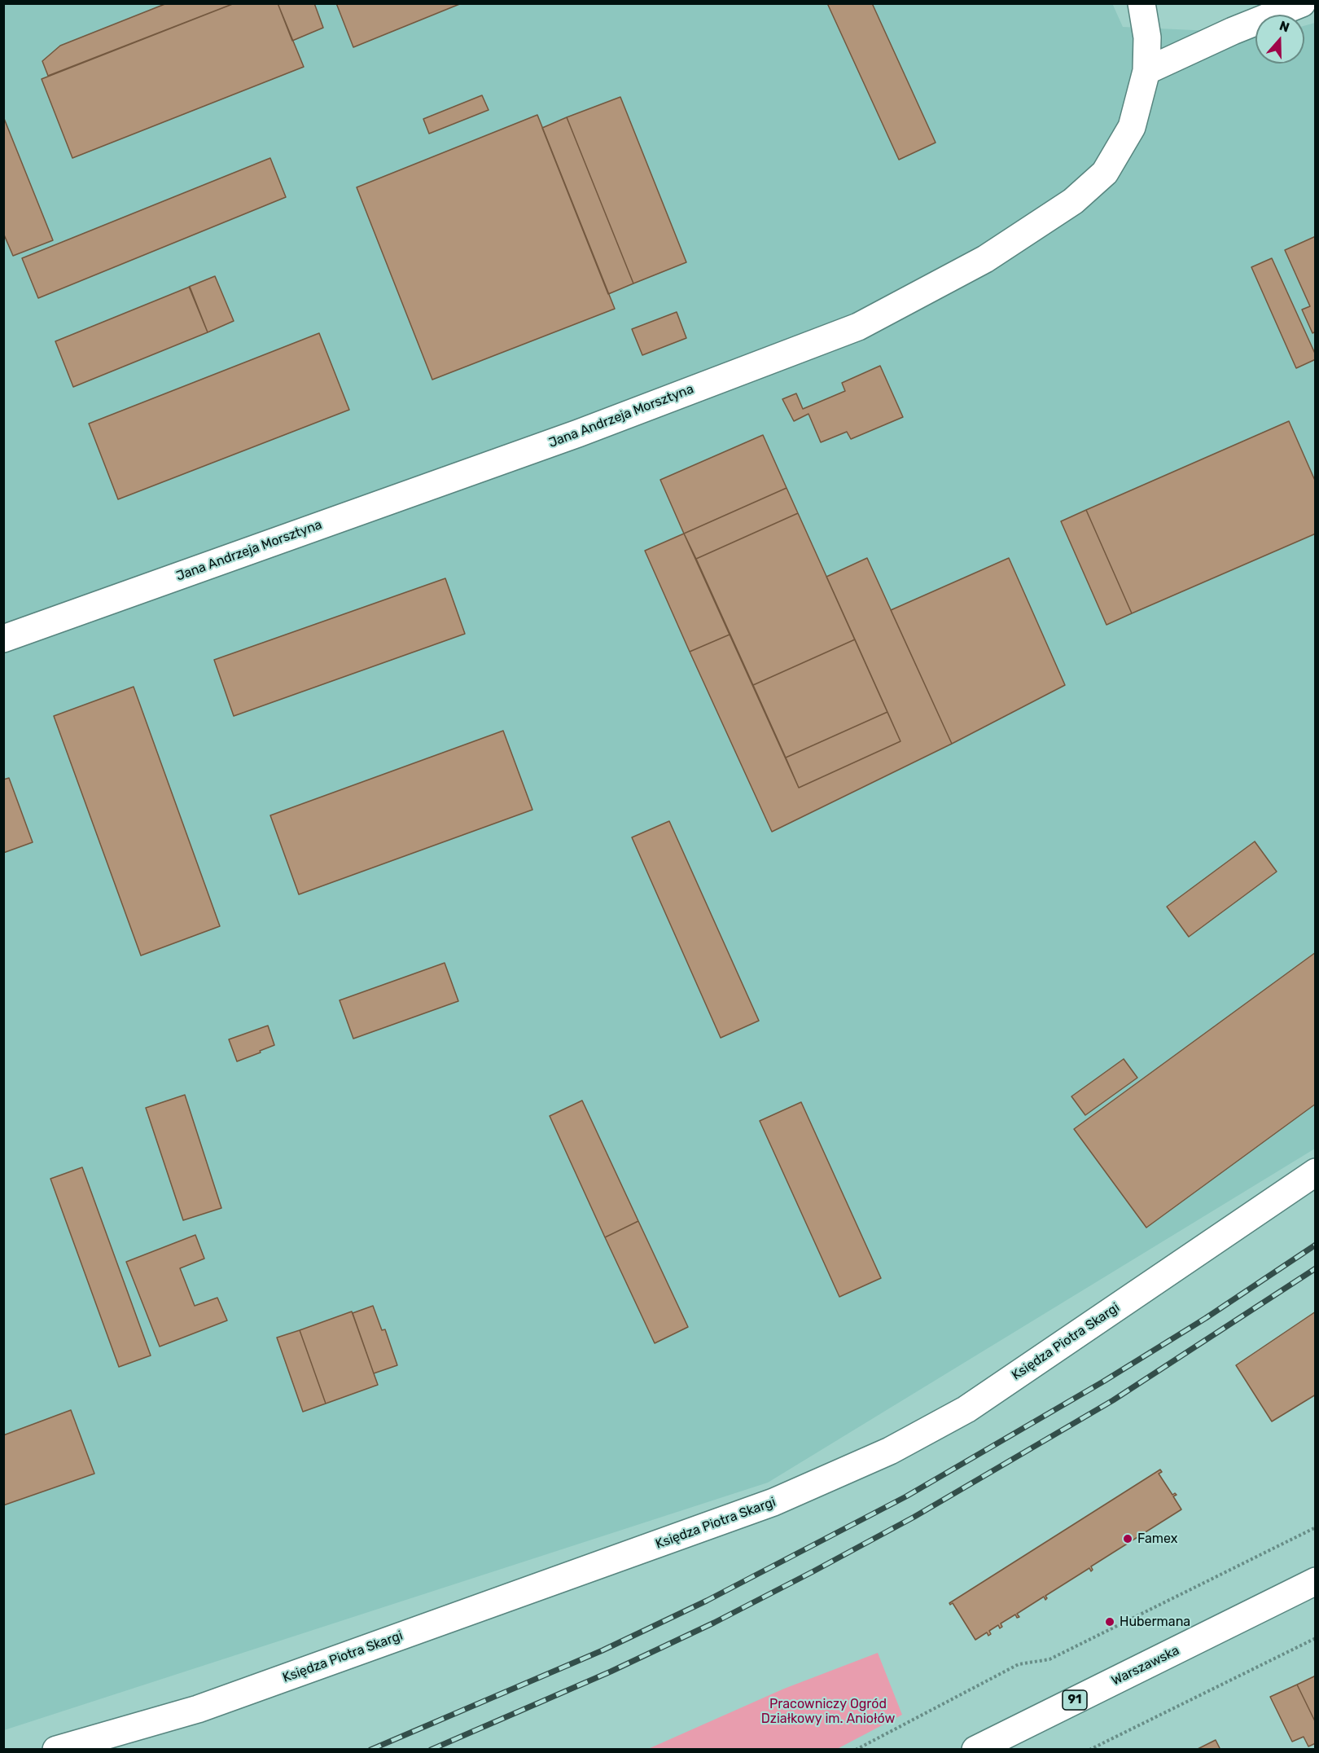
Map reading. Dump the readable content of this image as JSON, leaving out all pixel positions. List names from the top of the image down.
{
  "streets": {
    "street": [
      "Jana Andrzeja Morsztyna",
      "Księdza Piotra Skargi",
      "Warszawska",
      "91"
    ]
  },
  "parks": ["Pracowniczy Ogród Działkowy im. Aniołów"],
  "places": ["Famex", "Hubermana"],
  "north": "top"
}
